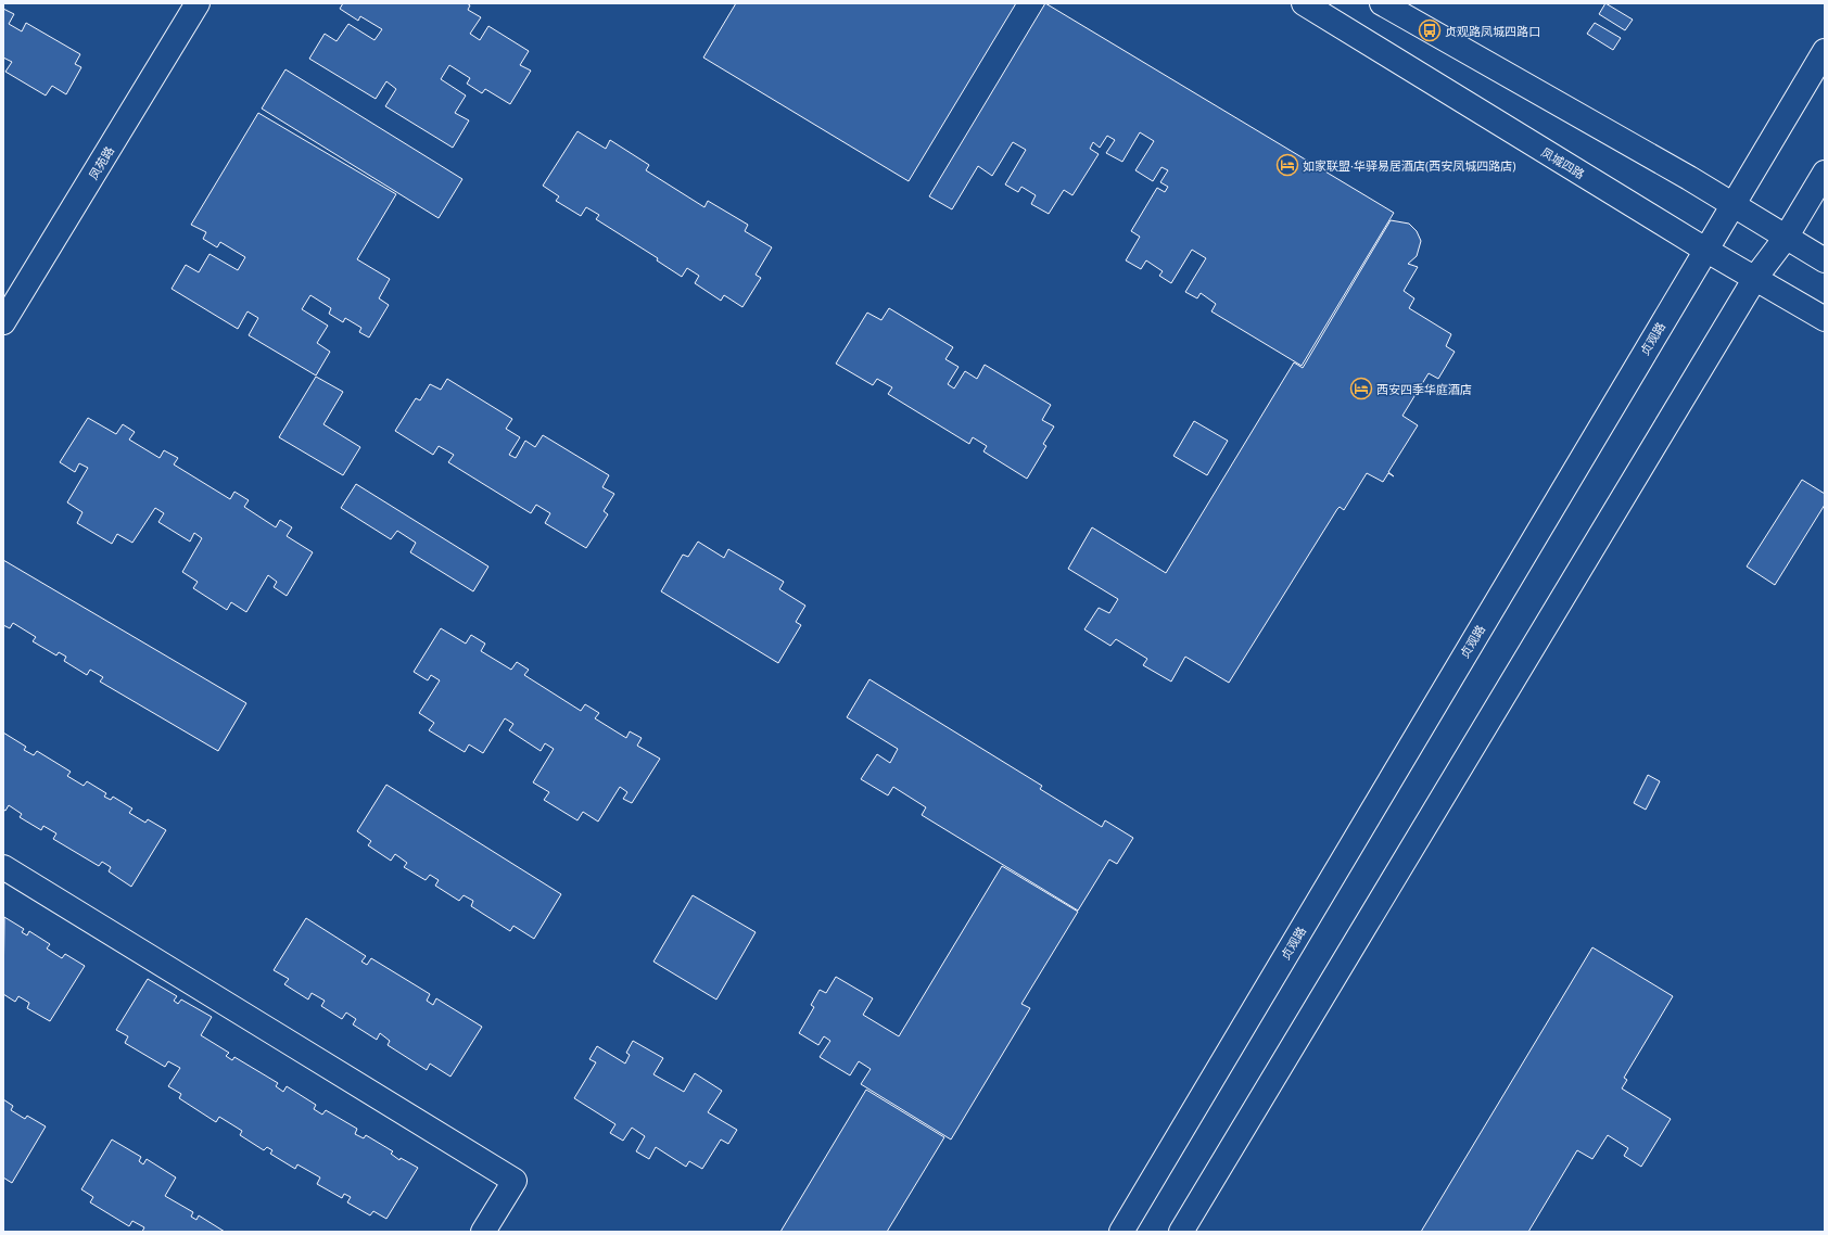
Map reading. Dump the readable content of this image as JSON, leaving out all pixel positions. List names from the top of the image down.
{
  "streets": {
    "main road": ["凤苑路", "凤城四路", "贞观路"]
  },
  "crossings": [
    ["凤城四路", "贞观路"]
  ],
  "places": {
    "bus stop": ["贞观路凤城四路口"],
    "hotel": ["如家联盟·华驿易居酒店(西安凤城四路店)", "西安四季华庭酒店"]
  }
}
